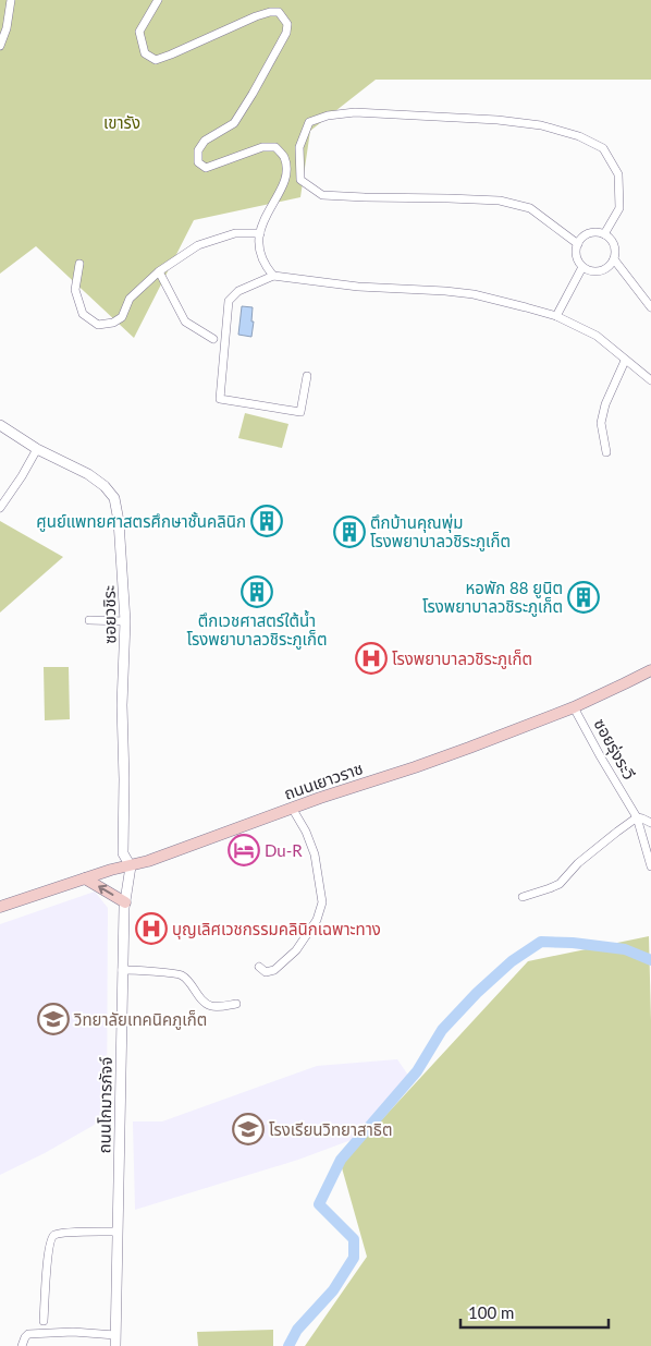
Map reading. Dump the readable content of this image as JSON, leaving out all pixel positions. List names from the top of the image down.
{
  "streets": {
    "main road": ["ถนนเยาวราช"],
    "street": ["ซอยวชิระ", "ซอยรุ่งระวี", "ถนนโกมารภัจจ์"]
  },
  "crossings": [
    ["ซอยวชิระ", "ถนนเยาวราช"],
    ["ซอยวชิระ", "ถนนโกมารภัจจ์"],
    ["ซอยรุ่งระวี", "ถนนเยาวราช"],
    ["ถนนเยาวราช", "ถนนโกมารภัจจ์"]
  ],
  "parks": ["เขารัง"],
  "places": {
    "building": [
      "ศูนย์แพทยศาสตรศึกษาชั้นคลินิก",
      "ตึกบ้านคุณพุ่ม โรงพยาบาลวชิระภูเก็ต",
      "ตึกเวชศาสตร์ใต้น้ำ โรงพยาบาลวชิระภูเก็ต",
      "หอพัก 88 ยูนิต โรงพยาบาลวชิระภูเก็ต"
    ],
    "hospital": ["โรงพยาบาลวชิระภูเก็ต", "บุญเลิศเวชกรรมคลินิกเฉพาะทาง"],
    "hotel": ["Du-R"],
    "school or university": ["วิทยาลัยเทคนิคภูเก็ต", "โรงเรียนวิทยาสาธิต"]
  },
  "scale_bar": "100 m"
}
